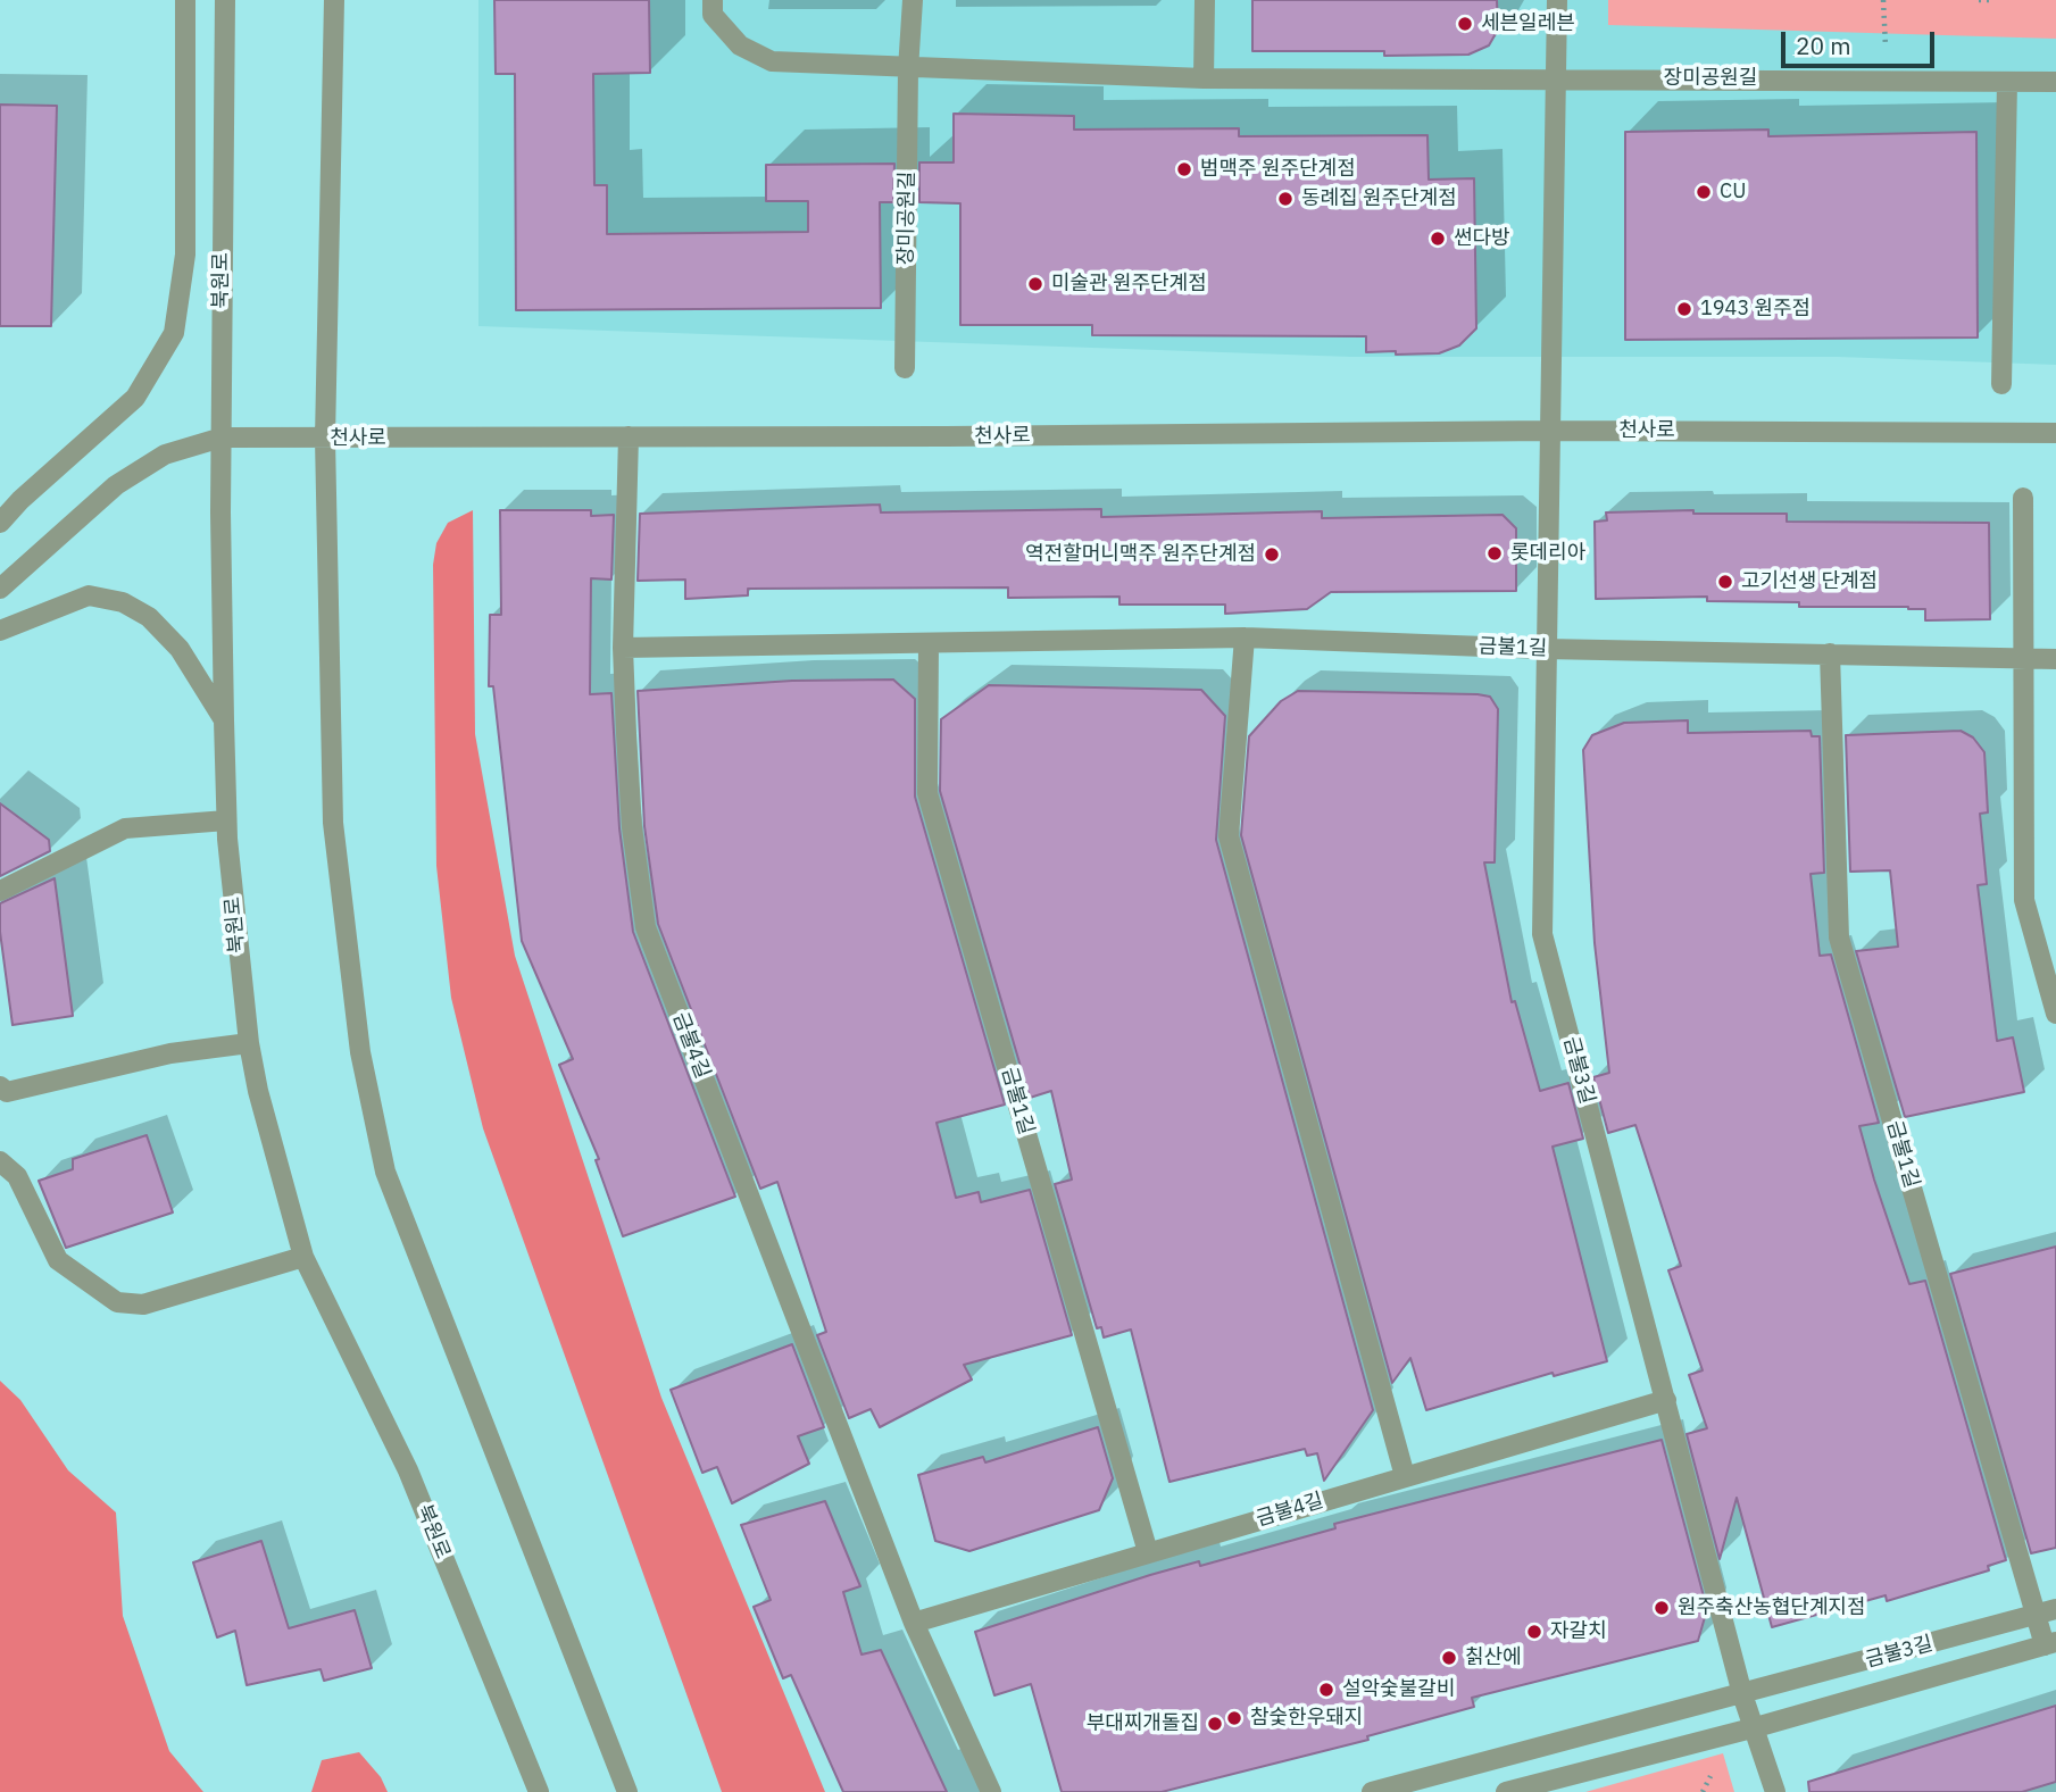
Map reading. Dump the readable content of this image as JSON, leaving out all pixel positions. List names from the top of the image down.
{
  "streets": {
    "street": [
      "장미공원길",
      "북원로",
      "천사로",
      "금불1길",
      "금불4길",
      "금불3길"
    ]
  },
  "crossings": [
    ["북원로", "천사로"],
    ["천사로", "금불4길"],
    ["천사로", "금불3길"],
    ["금불1길", "금불4길"],
    ["금불1길", "금불3길"],
    ["금불4길", "금불3길"]
  ],
  "places": [
    "세븐일레븐",
    "범맥주 원주단계점",
    "CU",
    "동례집 원주단계점",
    "썬다방",
    "미술관 원주단계점",
    "1943 원주점",
    "롯데리아",
    "역전할머니맥주 원주단계점",
    "고기선생 단계점",
    "원주축산농협단계지점",
    "자갈치",
    "칡산에",
    "설악숯불갈비",
    "참숯한우돼지",
    "부대찌개돌집"
  ],
  "scale_bar": "20 m"
}
